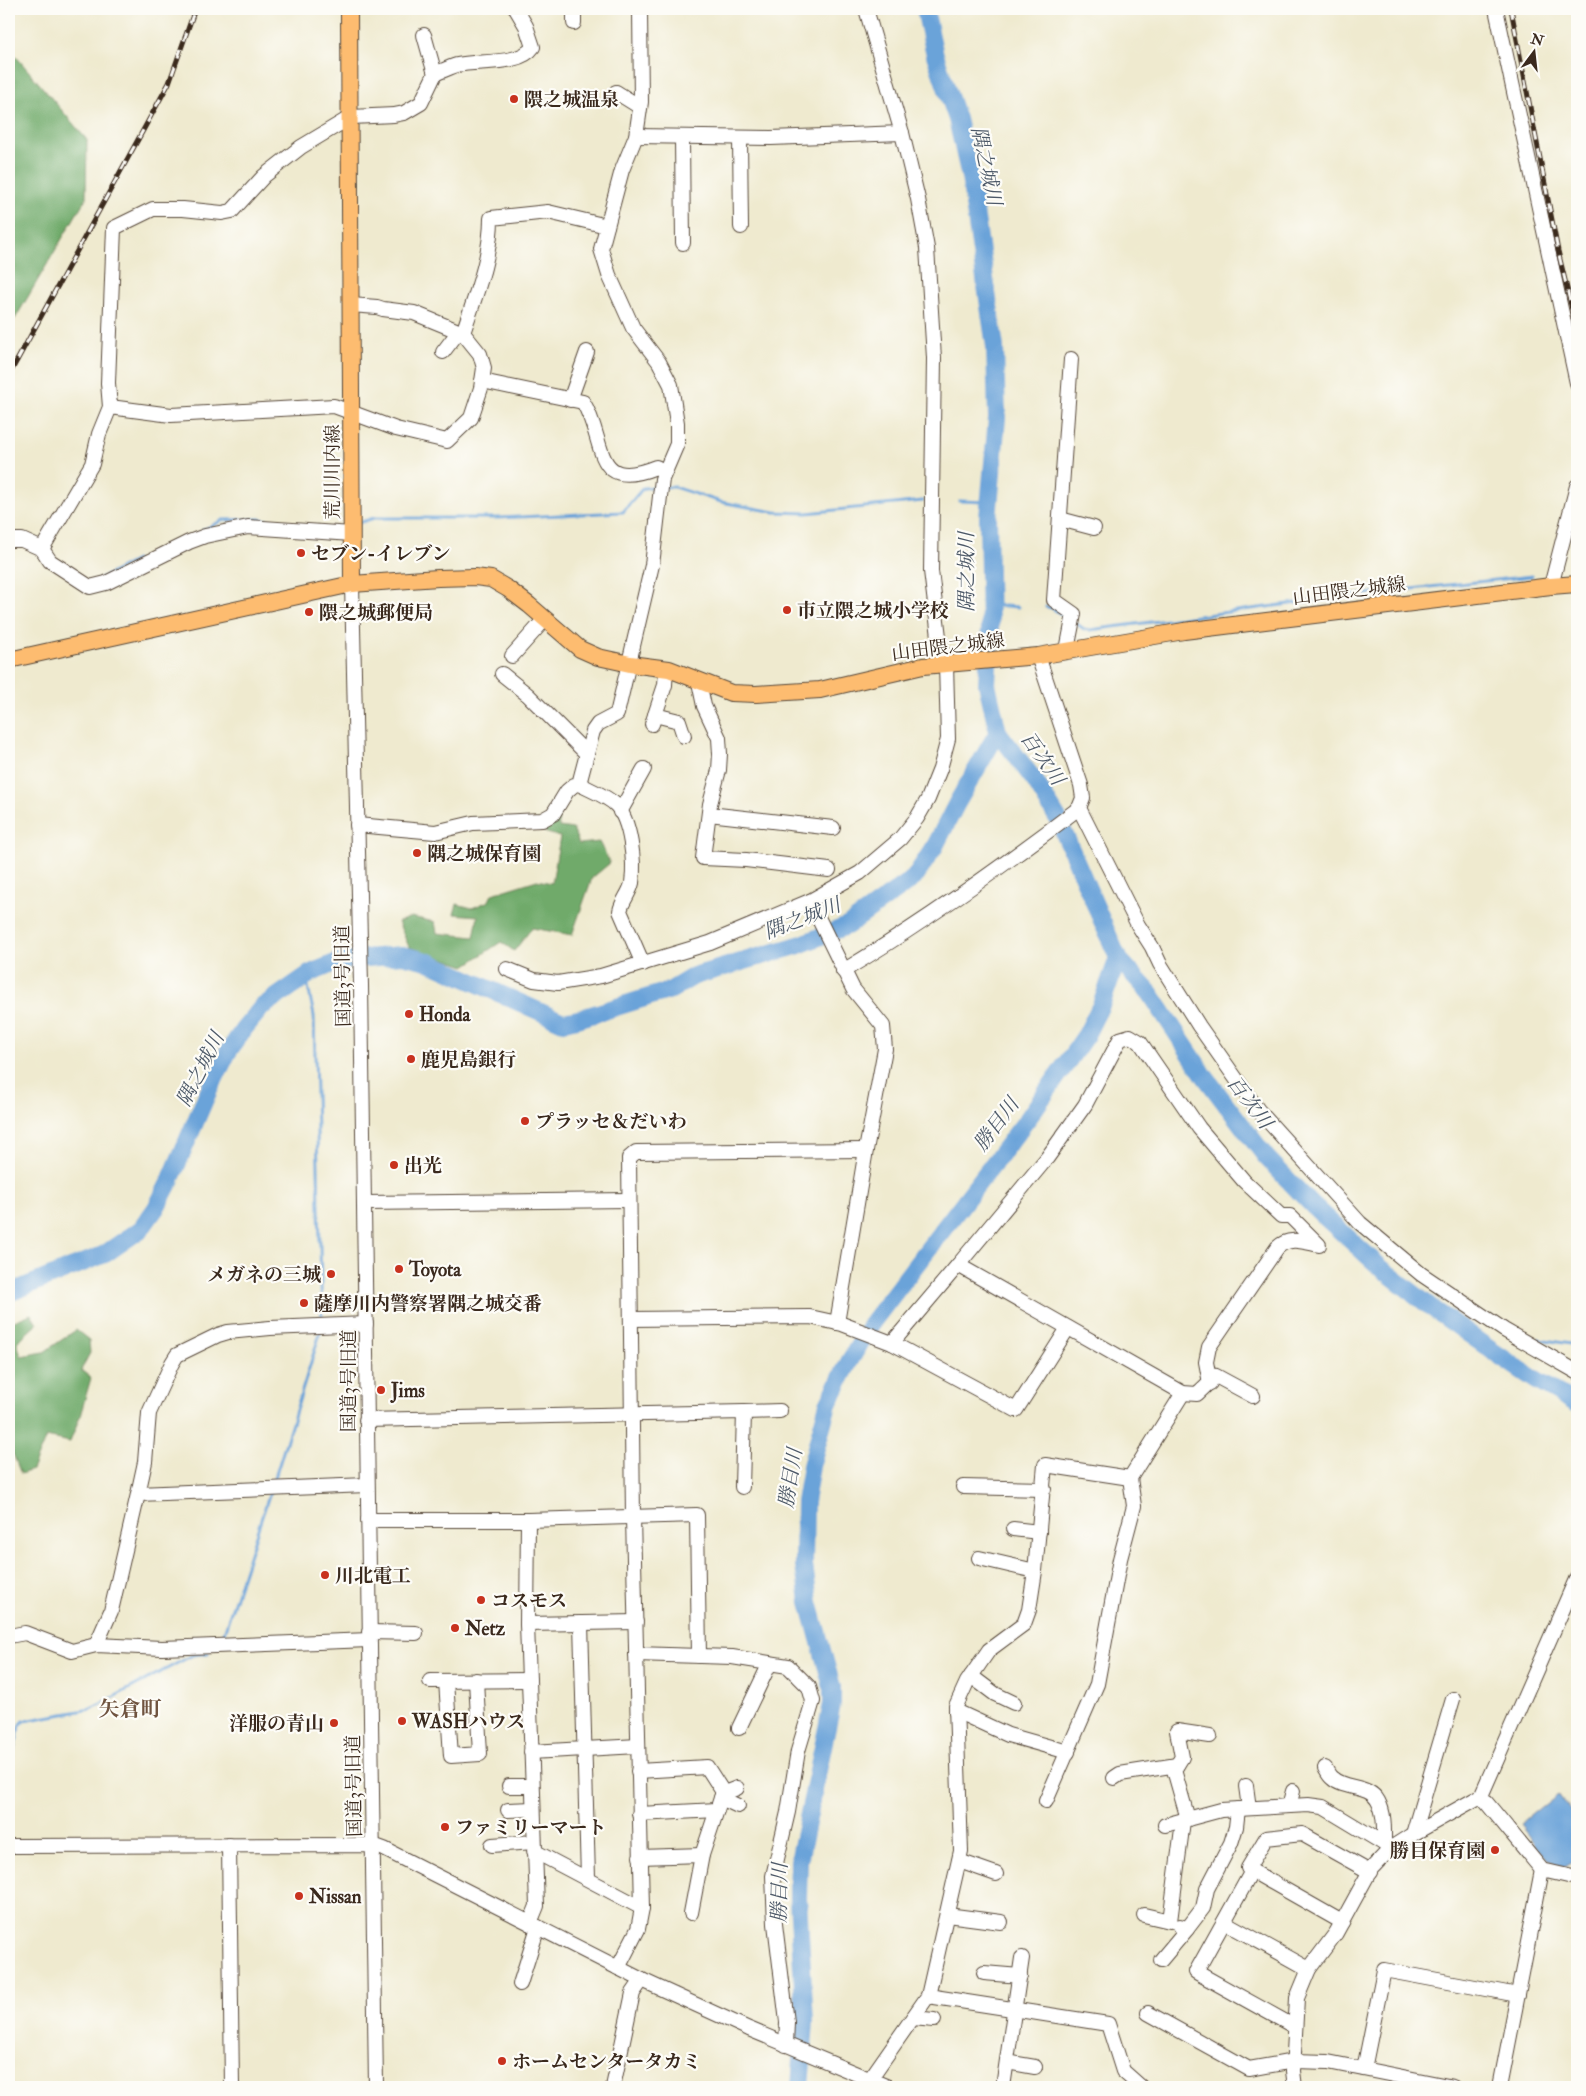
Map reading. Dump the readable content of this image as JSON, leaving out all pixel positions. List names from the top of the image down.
{
  "streets": {
    "main road": ["荒川川内線", "山田隈之城線"],
    "street": ["国道3号旧道"]
  },
  "crossings": [
    ["荒川川内線", "山田隈之城線"],
    ["荒川川内線", "国道3号旧道"],
    ["山田隈之城線", "国道3号旧道"]
  ],
  "districts": ["矢倉町"],
  "water": ["隅之城川", "百次川", "勝目川"],
  "places": [
    "隈之城温泉",
    "セブン-イレブン",
    "市立隈之城小学校",
    "隈之城郵便局",
    "隅之城保育園",
    "Honda",
    "鹿児島銀行",
    "プラッセ＆だいわ",
    "出光",
    "Toyota",
    "メガネの三城",
    "薩摩川内警察署隅之城交番",
    "Jims",
    "川北電工",
    "コスモス",
    "Netz",
    "WASHハウス",
    "洋服の青山",
    "ファミリーマート",
    "勝目保育園",
    "Nissan",
    "ホームセンタータカミ"
  ],
  "north": "top"
}
